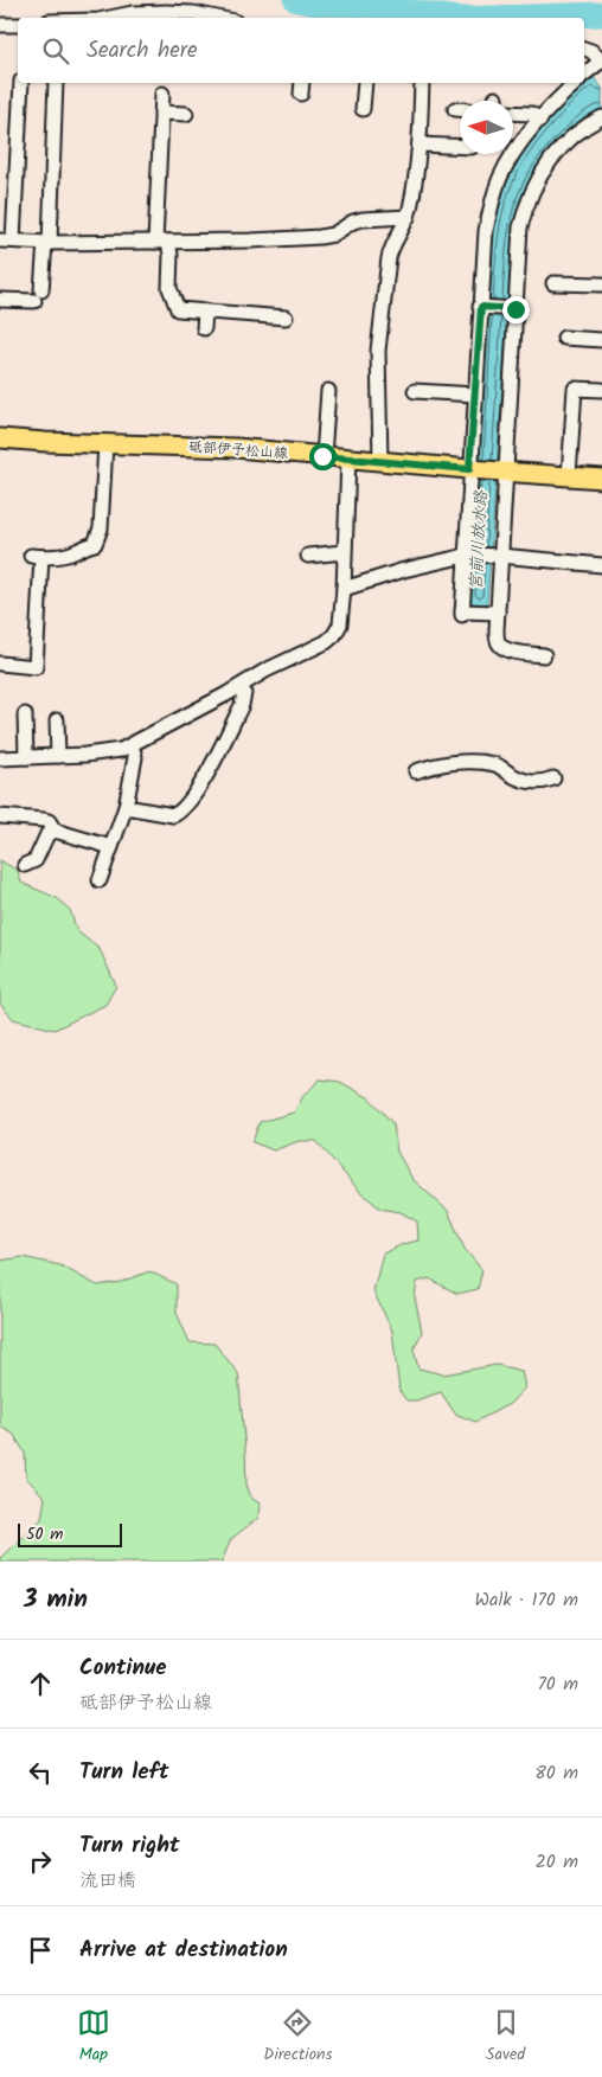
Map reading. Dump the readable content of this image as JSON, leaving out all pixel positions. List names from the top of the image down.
{
  "streets": {
    "main road": ["砥部伊予松山線"]
  },
  "water": ["宮前川放水路"],
  "scale_bar": "50 m",
  "north": "left",
  "page": {
    "search": "Search here",
    "scale": "50 m",
    "heading": ["3 min", "Walk · 170 m"],
    "list": [
      ["Continue", "砥部伊予松山線", "70 m"],
      ["Turn left", "80 m"],
      ["Turn right", "流田橋", "20 m"],
      "Arrive at destination"
    ],
    "nav": ["Map", "Directions", "Saved"]
  }
}
